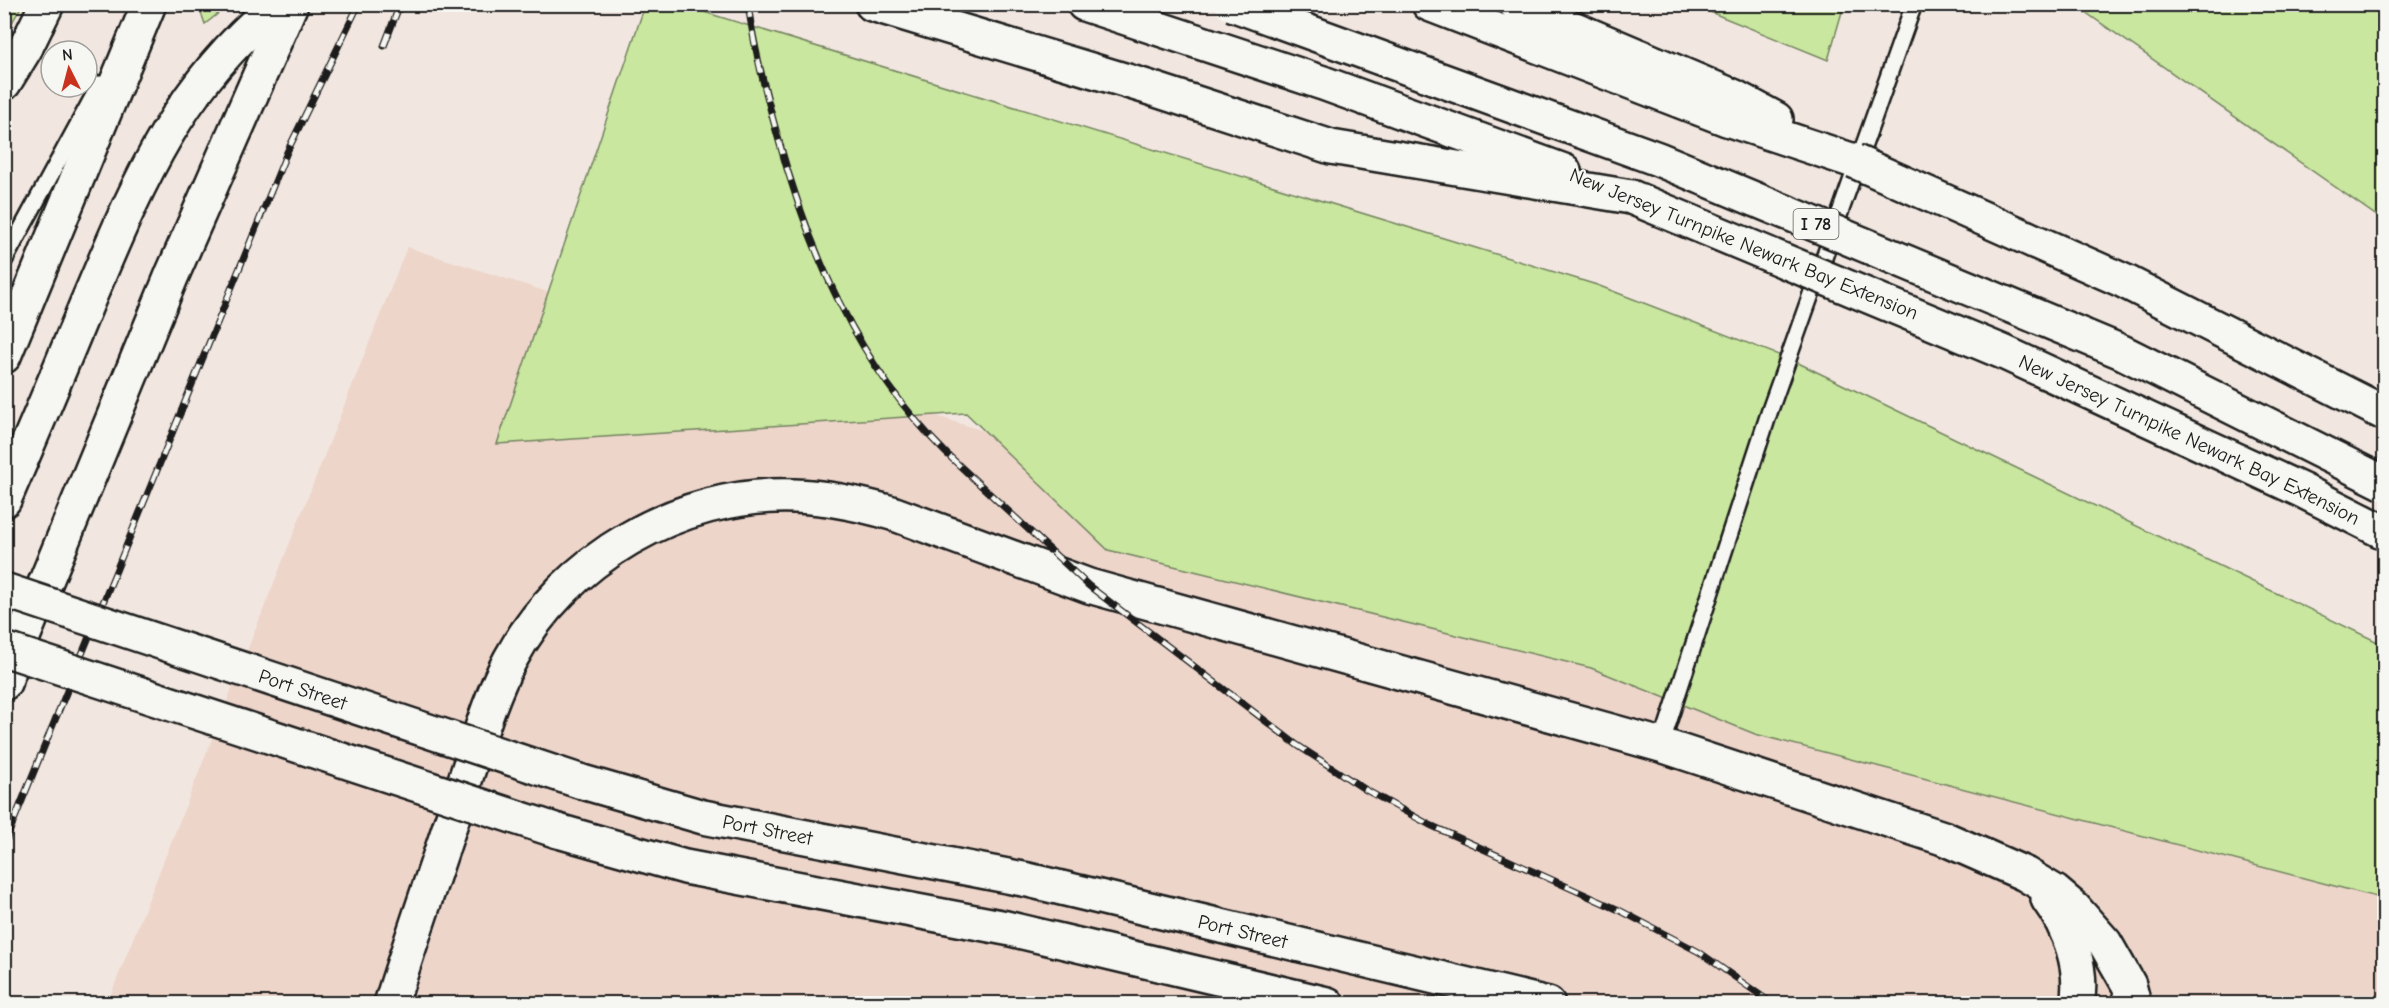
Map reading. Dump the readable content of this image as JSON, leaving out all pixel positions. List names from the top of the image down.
{
  "streets": {
    "main road": ["I 78", "New Jersey Turnpike Newark Bay Extension", "Port Street"]
  },
  "north": "top"
}
